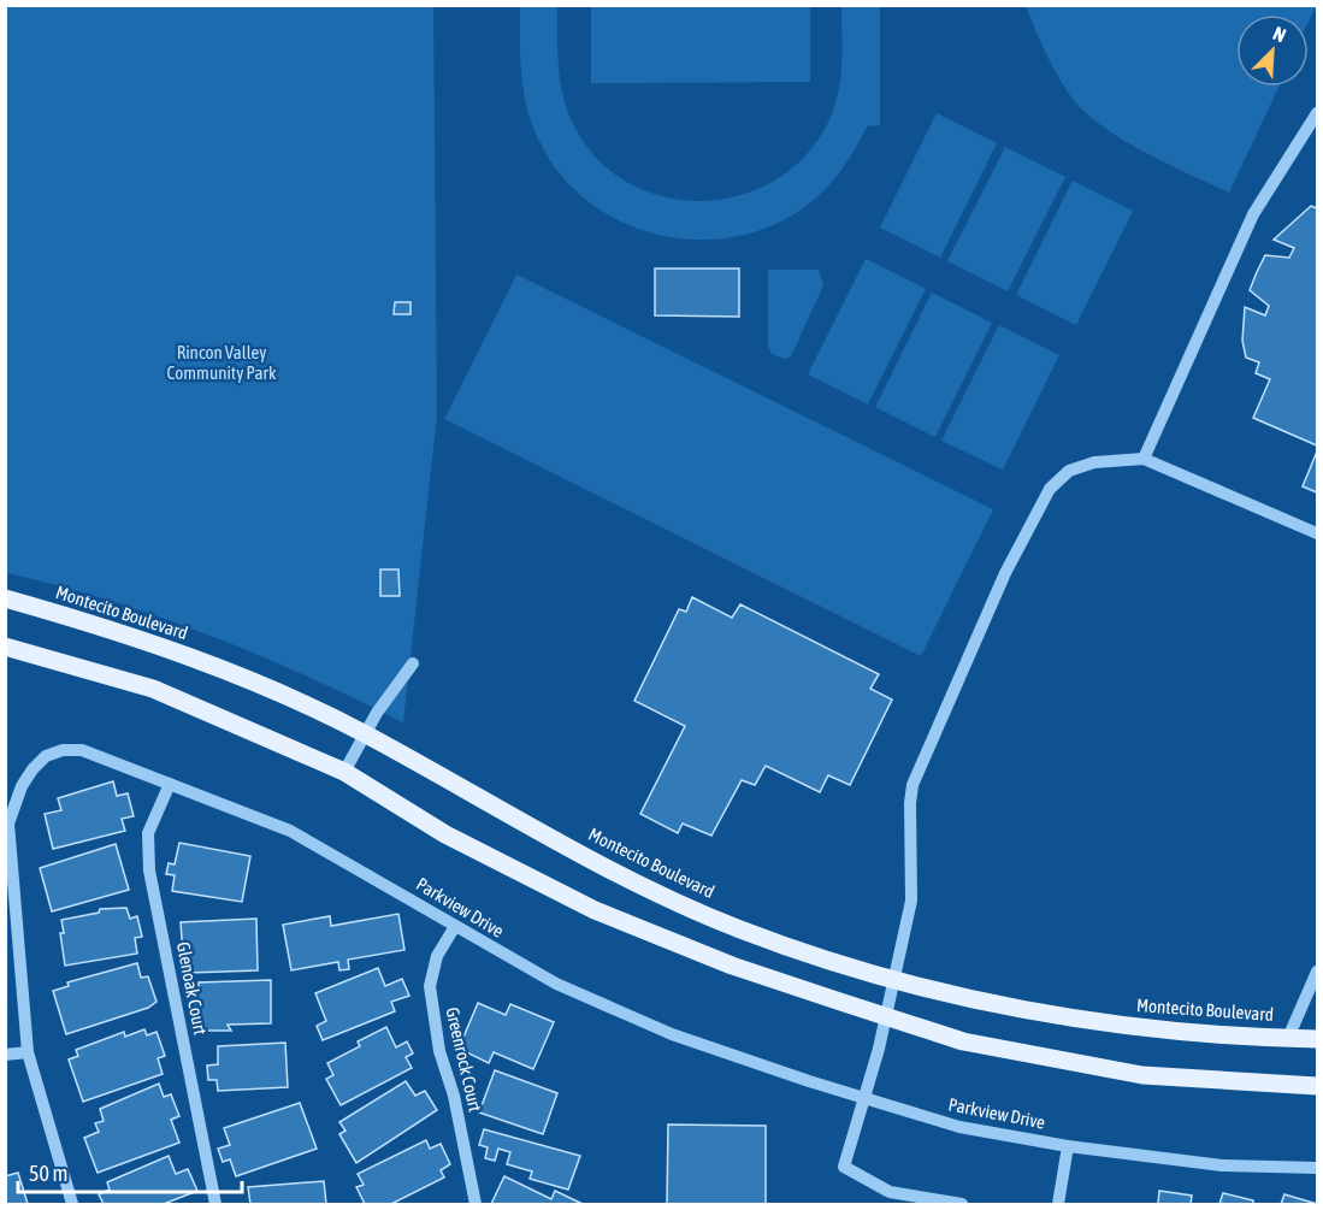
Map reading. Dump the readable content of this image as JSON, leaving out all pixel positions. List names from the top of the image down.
{
  "streets": {
    "main road": ["Montecito Boulevard"],
    "street": ["Parkview Drive", "Glenoak Court", "Greenrock Court"]
  },
  "crossings": [
    ["Parkview Drive", "Glenoak Court"],
    ["Parkview Drive", "Greenrock Court"]
  ],
  "parks": ["Rincon Valley Community Park"],
  "scale_bar": "50 m",
  "north": "top right"
}
